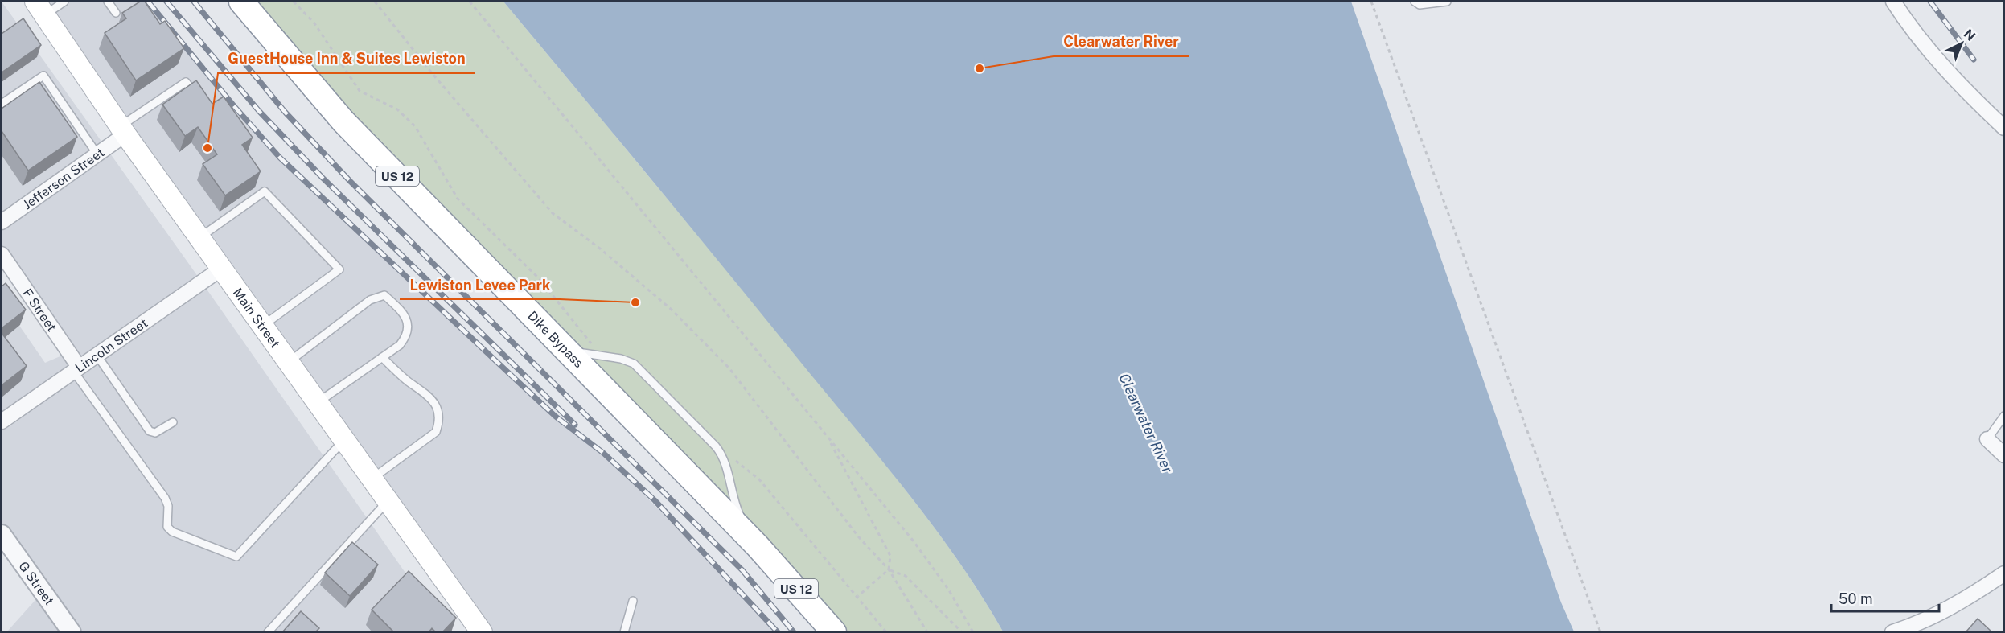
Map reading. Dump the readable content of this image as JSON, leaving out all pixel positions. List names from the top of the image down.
{
  "streets": {
    "highway": ["US 12", "Dike Bypass"],
    "main road": ["Main Street"],
    "street": [
      "Jefferson Street",
      "F Street",
      "Lincoln Street",
      "G Street"
    ]
  },
  "crossings": [
    ["Jefferson Street", "Main Street"],
    ["F Street", "Lincoln Street"],
    ["Main Street", "Lincoln Street"]
  ],
  "water": ["Clearwater River"],
  "places": ["Clearwater River", "GuestHouse Inn & Suites Lewiston", "Lewiston Levee Park"],
  "scale_bar": "50 m",
  "north": "top right"
}
